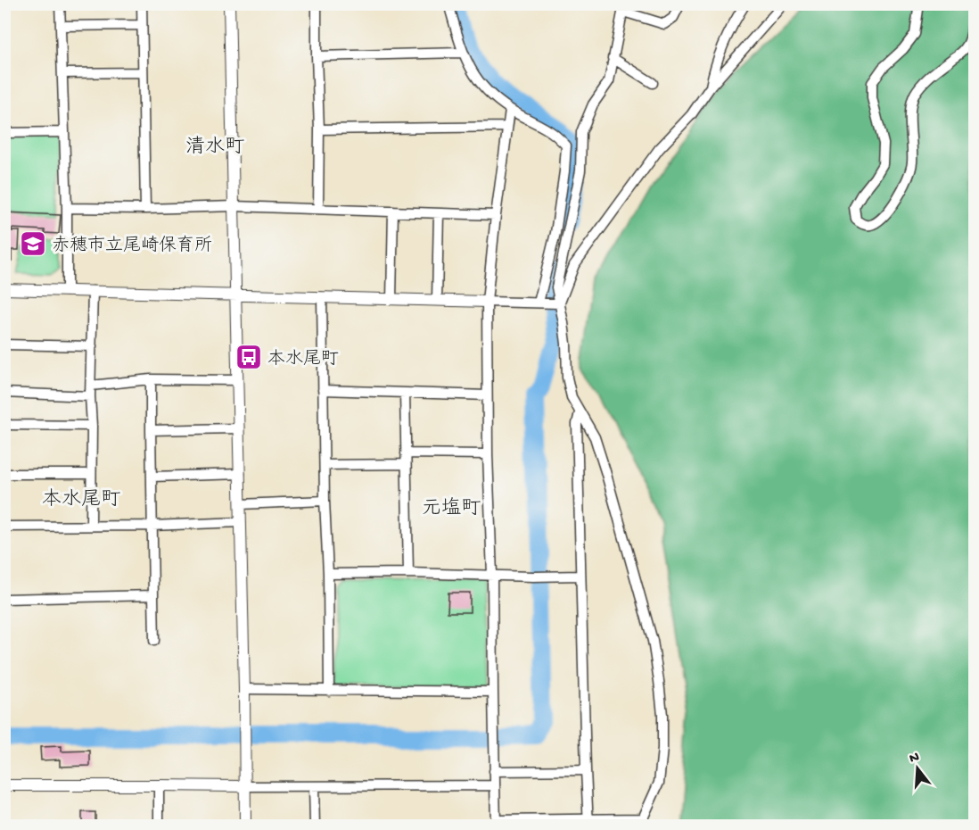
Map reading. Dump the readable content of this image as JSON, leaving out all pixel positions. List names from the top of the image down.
{
  "districts": ["清水町", "本水尾町", "元塩町"],
  "places": {
    "school or university": ["赤穂市立尾崎保育所"],
    "bus stop": ["本水尾町"]
  },
  "north": "top"
}
